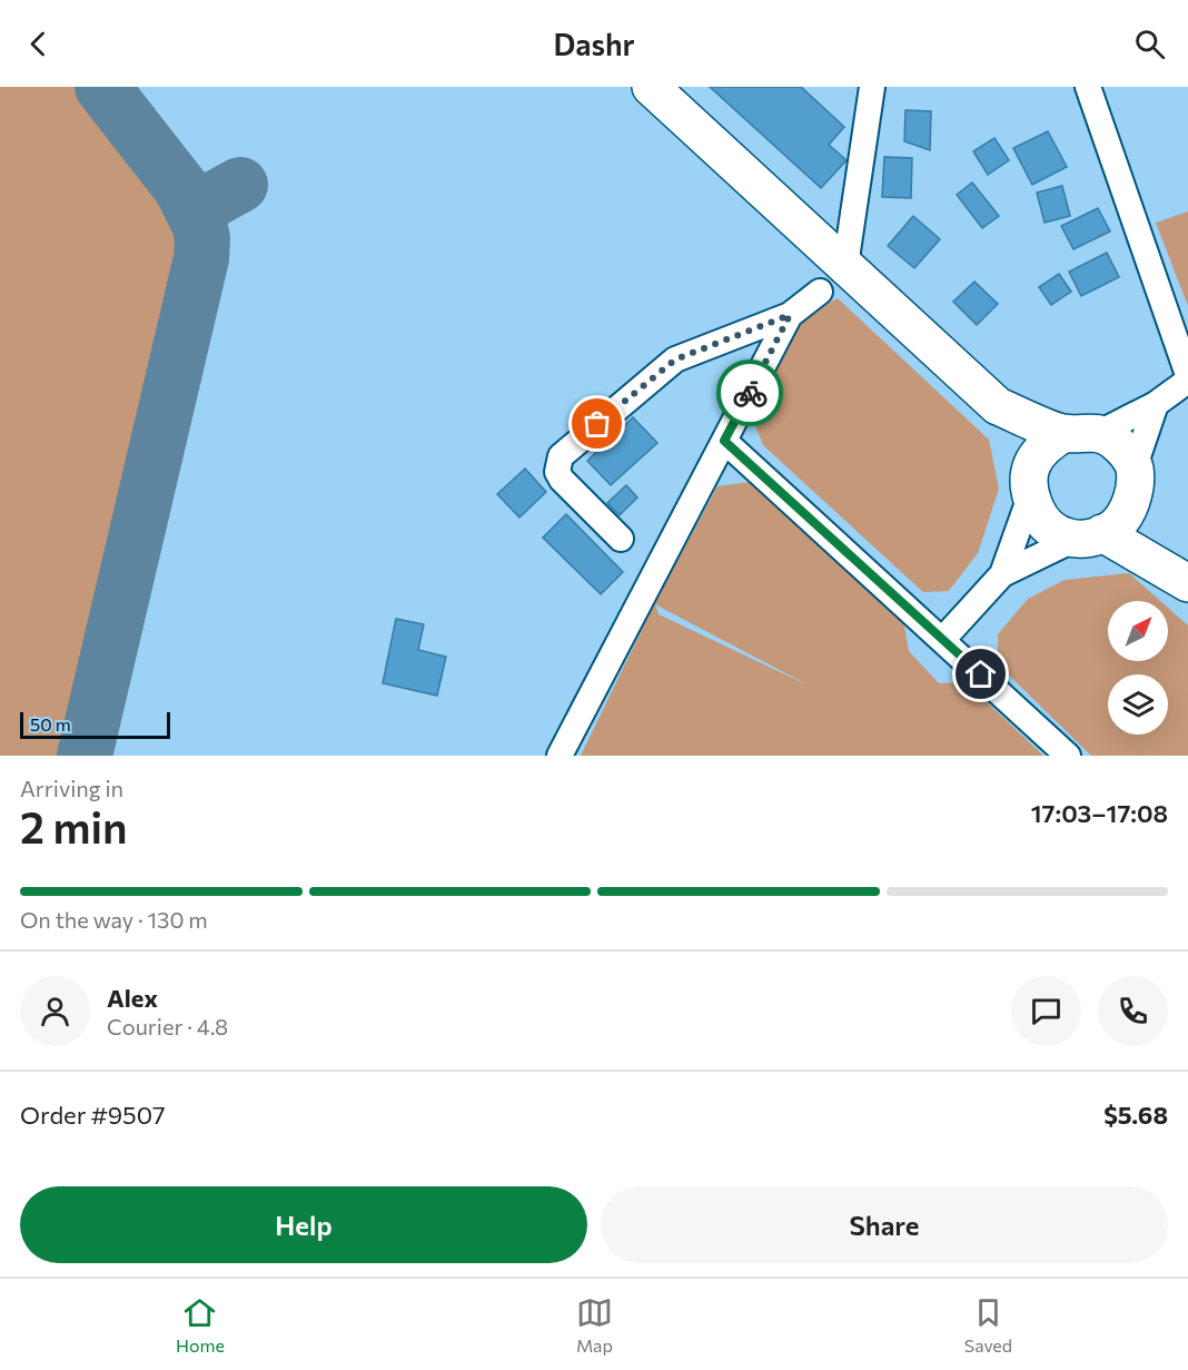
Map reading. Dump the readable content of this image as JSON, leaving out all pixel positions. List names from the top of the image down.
{
  "scale_bar": "50 m",
  "north": "top right",
  "page": {
    "header": "Dashr",
    "scale": "50 m",
    "heading": ["2 min", "Arriving in", "17:03–17:08"],
    "panel": [
      "Alex",
      "Courier · 4.8",
      "Order #9507",
      "$5.68"
    ],
    "bar": "On the way · 130 m",
    "buttons": ["Help", "Share"],
    "tabs": ["Home", "Map", "Saved"]
  }
}
